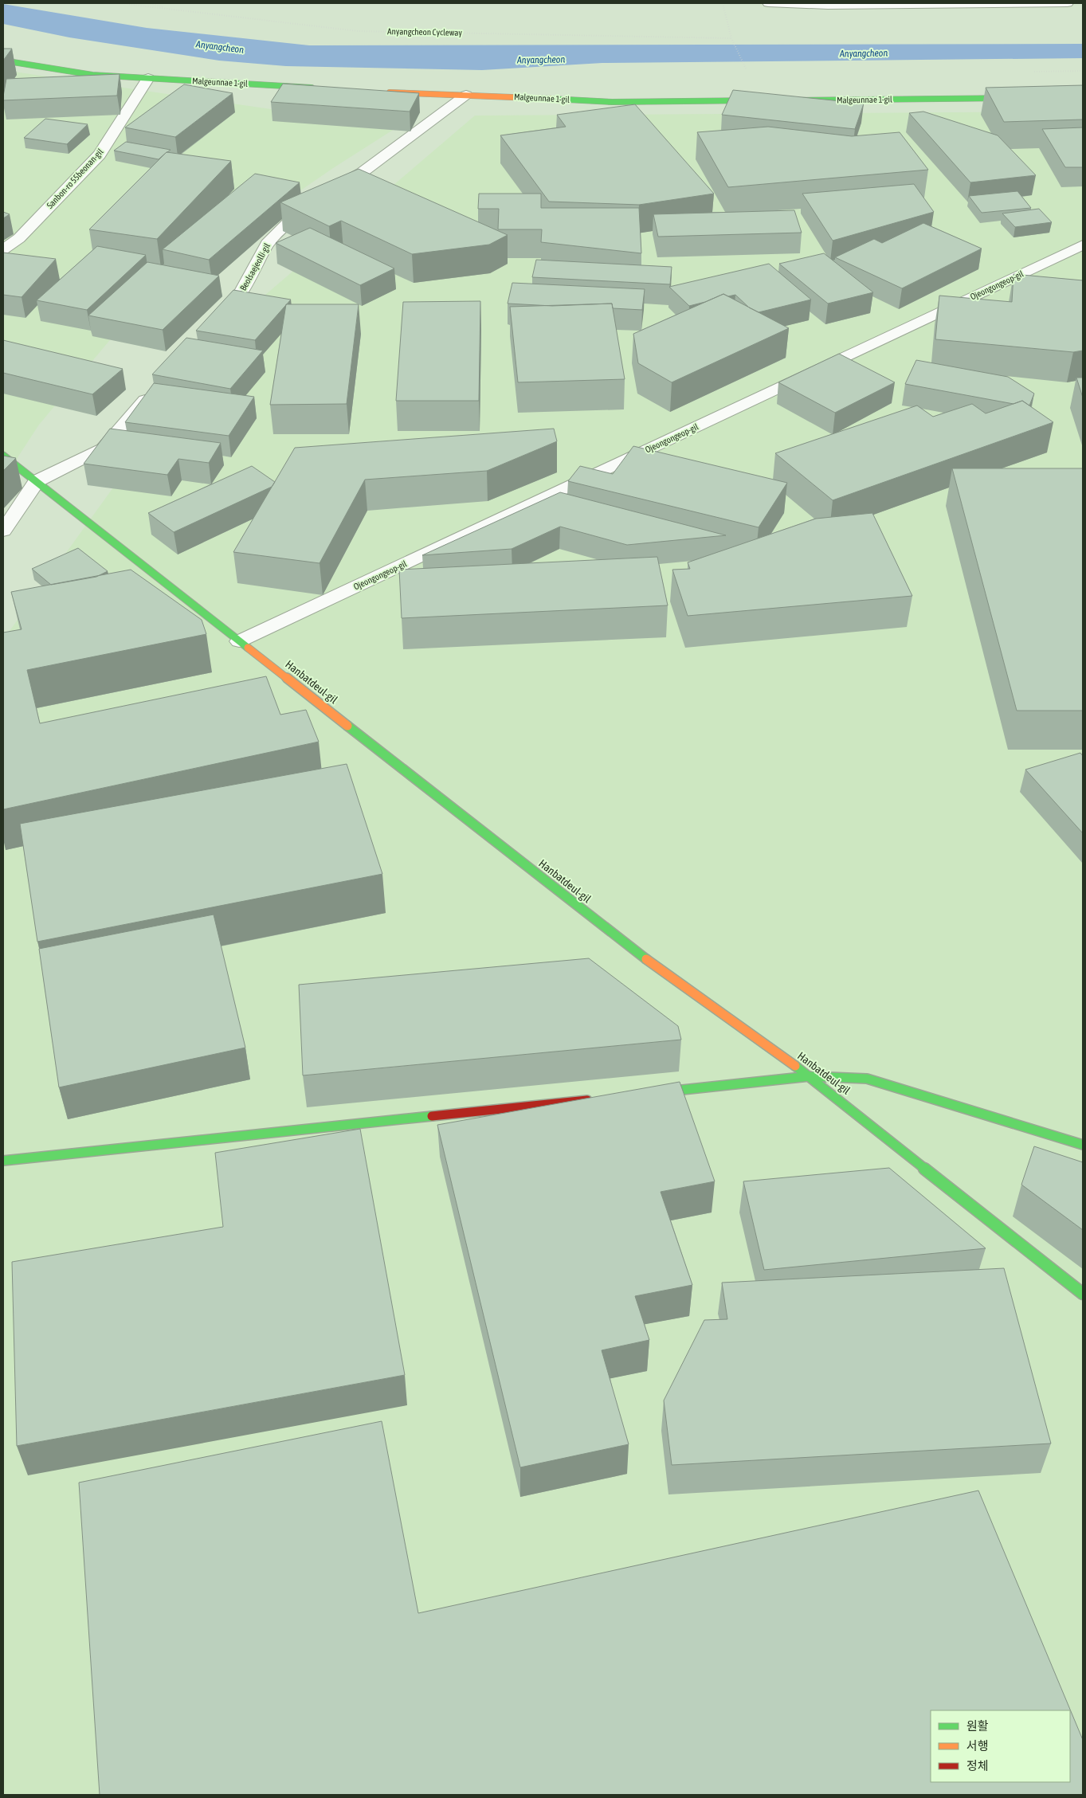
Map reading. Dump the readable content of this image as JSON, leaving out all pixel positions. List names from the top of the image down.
{
  "streets": {
    "street": [
      "Malgeunnae 1-gil",
      "Sanbon-ro 55beonan-gil",
      "Beolsaejeolli-gil",
      "Ojeongongeop-gil",
      "Hanbatdeul-gil"
    ],
    "path": ["Anyangcheon Cycleway"]
  },
  "crossings": [
    ["Malgeunnae 1-gil", "Sanbon-ro 55beonan-gil"],
    ["Malgeunnae 1-gil", "Beolsaejeolli-gil"],
    ["Ojeongongeop-gil", "Hanbatdeul-gil"]
  ],
  "water": ["Anyangcheon"],
  "legend": ["원활", "서행", "정체"]
}
